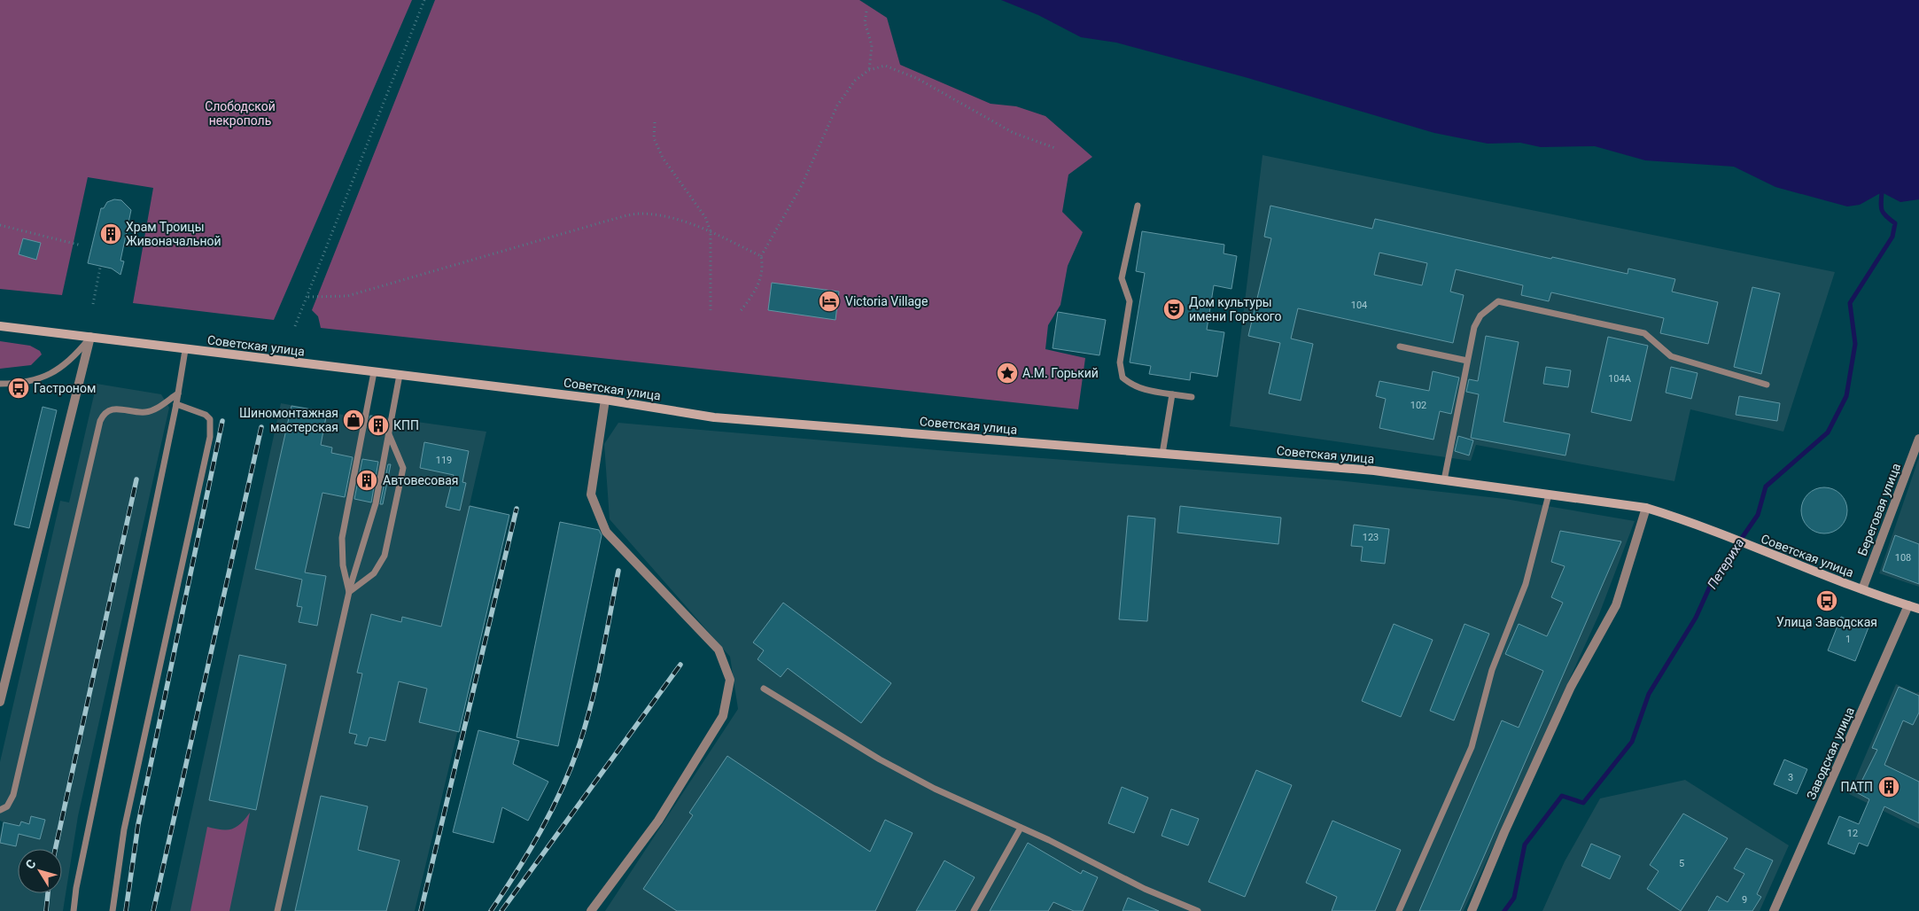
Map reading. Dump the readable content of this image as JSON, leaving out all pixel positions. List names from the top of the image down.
{
  "streets": {
    "main road": ["Советская улица"],
    "street": ["Береговая улица", "Заводская улица"]
  },
  "crossings": [
    ["Советская улица", "Береговая улица"],
    ["Советская улица", "Заводская улица"]
  ],
  "water": ["Петериха"],
  "parks": ["Слободской некрополь"],
  "places": {
    "building": [
      "Храм Троицы Живоначальной",
      "КПП",
      "Автовесовая",
      "ПАТП"
    ],
    "hotel": ["Victoria Village"],
    "theatre": ["Дом культуры имени Горького"],
    "place": ["А.М. Горький"],
    "bus stop": ["Гастроном", "Улица Заводская"],
    "shop": ["Шиномонтажная мастерская"]
  },
  "house_numbers": [
    "104",
    "104А",
    "102",
    "119",
    "123",
    "108",
    "1",
    "3",
    "12",
    "5",
    "9"
  ],
  "north": "top left"
}
